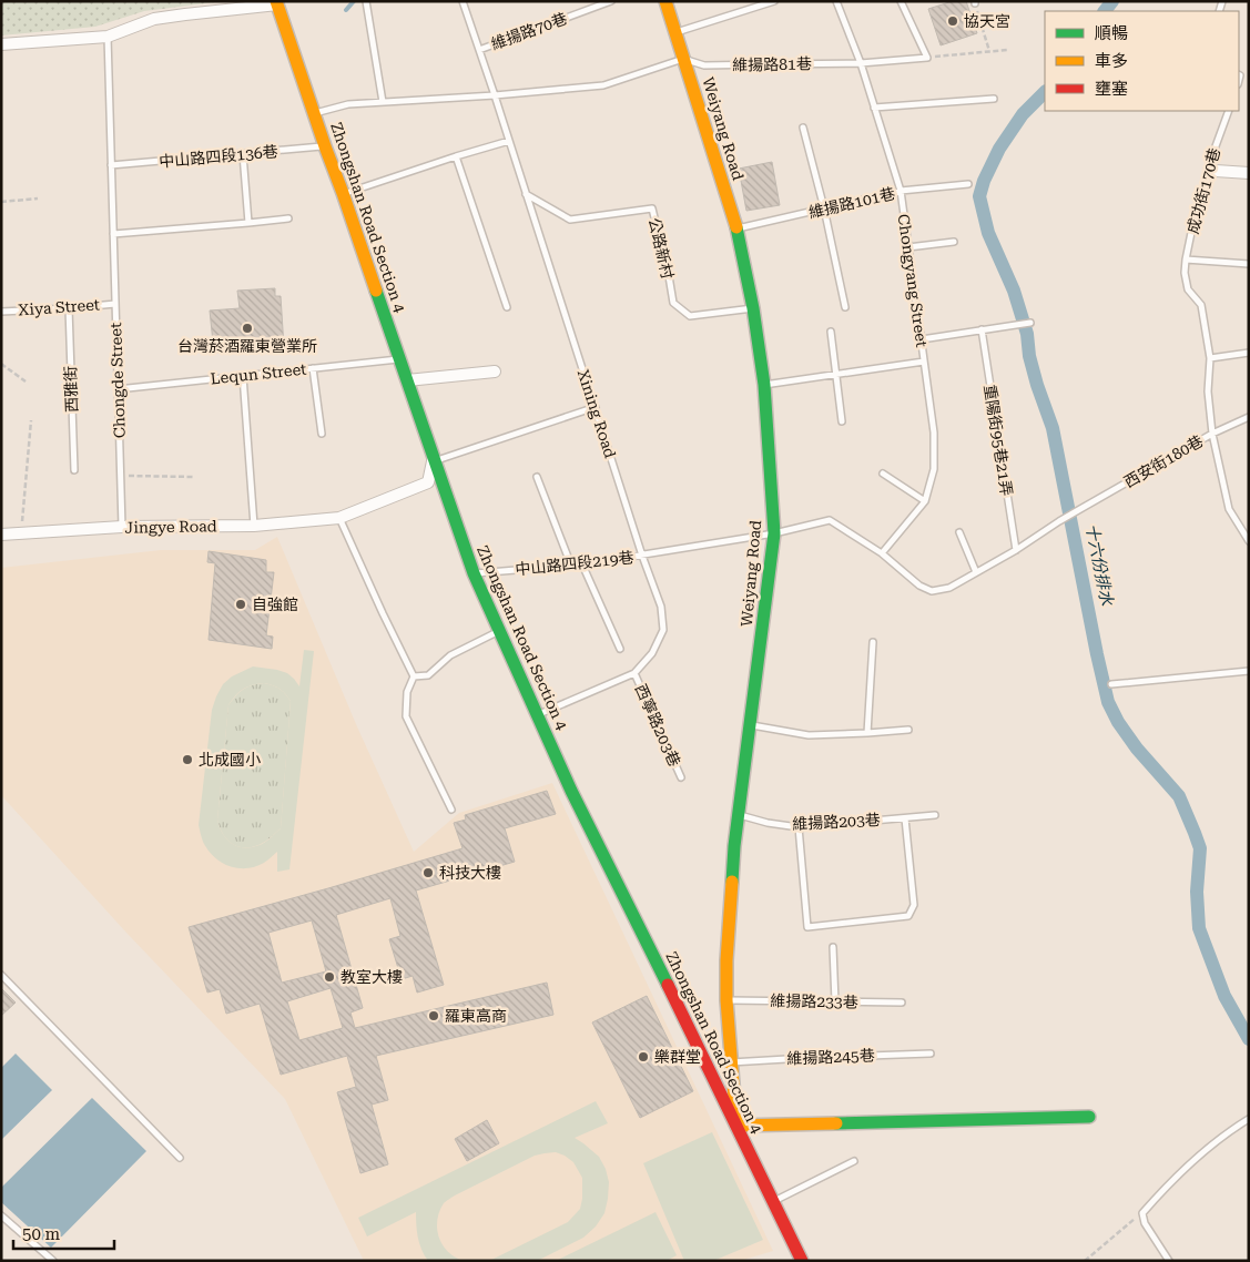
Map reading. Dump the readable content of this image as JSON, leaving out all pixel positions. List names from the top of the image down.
{
  "streets": {
    "street": ["Weiyang Road", "Zhongshan Road Section 4", "Jingye Road"],
    "lane": [
      "維揚路70巷",
      "維揚路81巷",
      "中山路四段136巷",
      "成功街170巷",
      "維揚路101巷",
      "公路新村",
      "Chongyang Street",
      "Xiya Street",
      "Lequn Street",
      "Chongde Street",
      "西雅街",
      "Xining Road",
      "重陽街95巷21弄",
      "西安街180巷",
      "中山路四段219巷",
      "西寧路203巷",
      "維揚路203巷",
      "維揚路233巷",
      "維揚路245巷"
    ]
  },
  "crossings": [
    ["維揚路70巷", "Xining Road"],
    ["維揚路81巷", "Weiyang Road"],
    ["維揚路81巷", "Chongyang Street"],
    ["Weiyang Road", "維揚路101巷"],
    ["Weiyang Road", "Zhongshan Road Section 4"],
    ["Weiyang Road", "公路新村"],
    ["Weiyang Road", "中山路四段219巷"],
    ["Weiyang Road", "維揚路203巷"],
    ["Weiyang Road", "維揚路233巷"],
    ["Weiyang Road", "維揚路245巷"],
    ["中山路四段136巷", "Zhongshan Road Section 4"],
    ["中山路四段136巷", "Chongde Street"],
    ["維揚路101巷", "Chongyang Street"],
    ["Zhongshan Road Section 4", "Lequn Street"],
    ["Zhongshan Road Section 4", "Xining Road"],
    ["Zhongshan Road Section 4", "Jingye Road"],
    ["Zhongshan Road Section 4", "中山路四段219巷"],
    ["公路新村", "Xining Road"],
    ["Chongyang Street", "西安街180巷"],
    ["Chongyang Street", "中山路四段219巷"],
    ["Xiya Street", "Chongde Street"],
    ["Xiya Street", "西雅街"],
    ["Lequn Street", "Chongde Street"],
    ["Chongde Street", "Jingye Road"],
    ["Xining Road", "中山路四段219巷"],
    ["Xining Road", "西寧路203巷"],
    ["重陽街95巷21弄", "西安街180巷"],
    ["西安街180巷", "中山路四段219巷"]
  ],
  "water": ["十六份排水"],
  "places": [
    "協天宮",
    "台灣菸酒羅東營業所",
    "自強館",
    "北成國小",
    "科技大樓",
    "教室大樓",
    "羅東高商",
    "樂群堂"
  ],
  "legend": ["順暢", "車多", "壅塞"],
  "scale_bar": "50 m"
}
